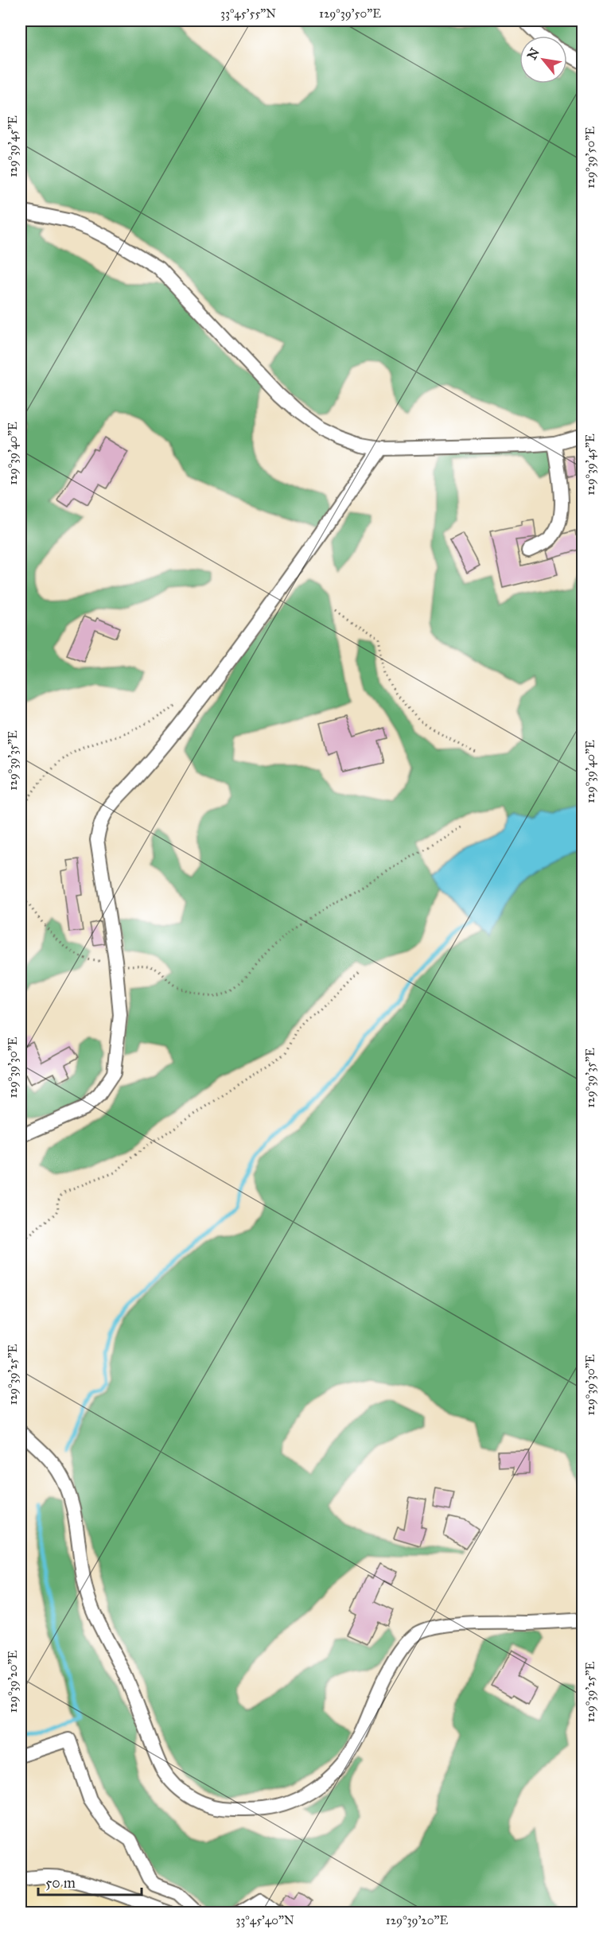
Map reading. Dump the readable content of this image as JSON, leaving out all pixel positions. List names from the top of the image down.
{
  "scale_bar": "50 m",
  "north": "top left",
  "coordinates": [
    "33°45'55\"N",
    "129°39'50\"E",
    "129°39'45\"E",
    "129°39'40\"E",
    "129°39'35\"E",
    "129°39'30\"E",
    "129°39'25\"E",
    "129°39'20\"E",
    "33°45'40\"N"
  ]
}
